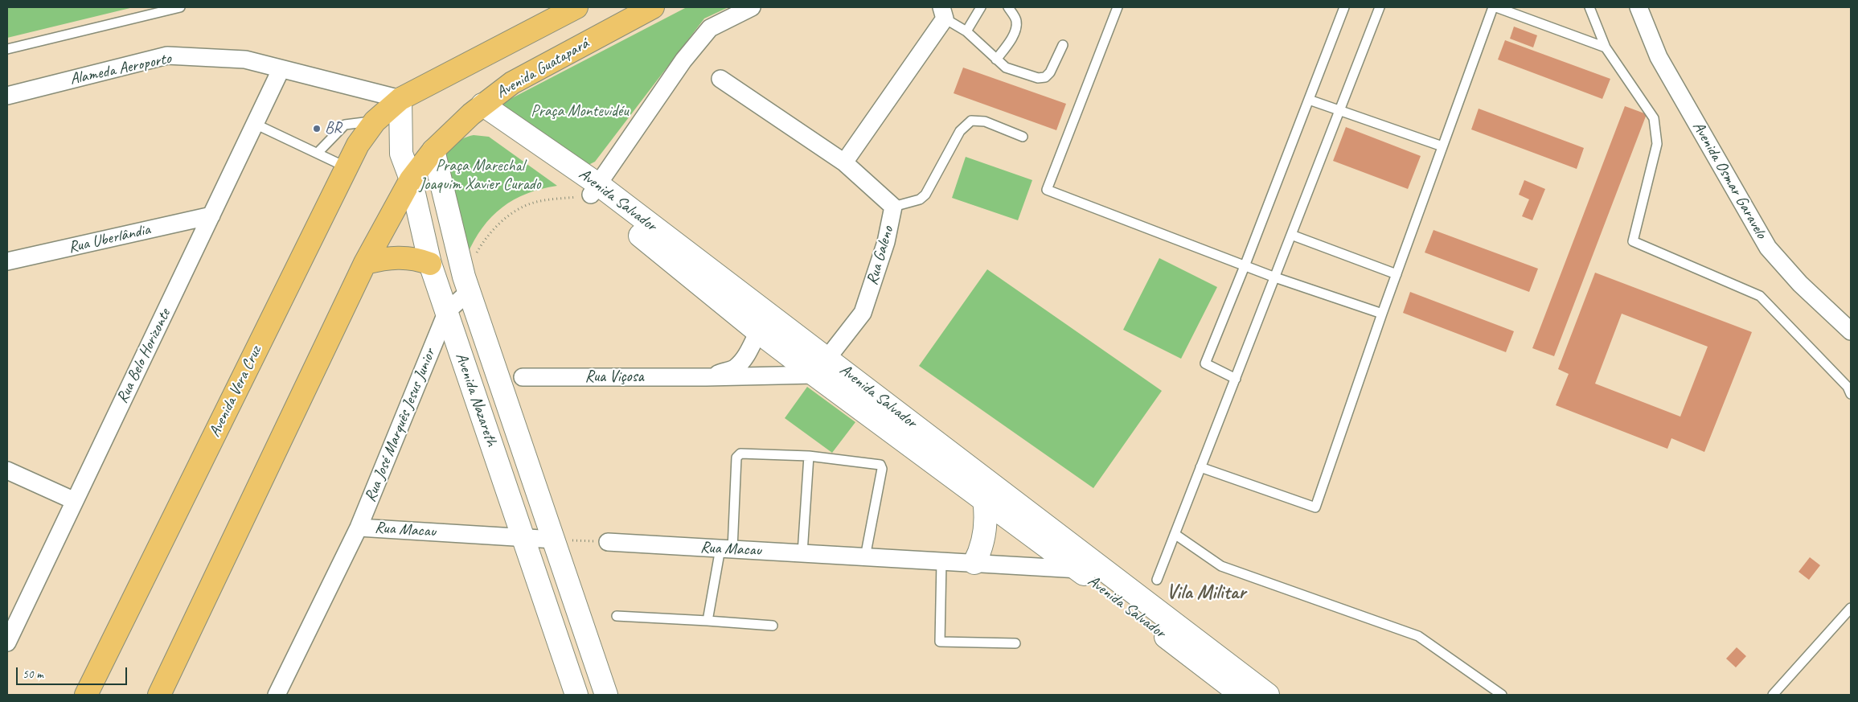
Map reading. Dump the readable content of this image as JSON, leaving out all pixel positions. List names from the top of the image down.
{
  "streets": {
    "highway": ["Avenida Guatapará", "Avenida Vera Cruz"],
    "street": [
      "Alameda Aeroporto",
      "Avenida Osmar Garavelo",
      "Avenida Salvador",
      "Rua Uberlândia",
      "Rua Galeno",
      "Rua Belo Horizonte",
      "Rua Viçosa",
      "Avenida Nazareth",
      "Rua José Marquês Jesus Junior",
      "Rua Macau"
    ]
  },
  "crossings": [
    ["Avenida Guatapará", "Avenida Salvador"],
    ["Avenida Guatapará", "Avenida Nazareth"],
    ["Alameda Aeroporto", "Rua Belo Horizonte"],
    ["Alameda Aeroporto", "Avenida Vera Cruz"],
    ["Alameda Aeroporto", "Avenida Nazareth"],
    ["Avenida Salvador", "Rua Galeno"],
    ["Avenida Salvador", "Rua Viçosa"],
    ["Avenida Salvador", "Rua Macau"],
    ["Rua Uberlândia", "Rua Belo Horizonte"],
    ["Rua Galeno", "Rua Viçosa"],
    ["Avenida Vera Cruz", "Avenida Nazareth"],
    ["Avenida Nazareth", "Rua José Marquês Jesus Junior"],
    ["Avenida Nazareth", "Rua Macau"],
    ["Rua José Marquês Jesus Junior", "Rua Macau"]
  ],
  "districts": ["Vila Militar"],
  "parks": ["Praça Montevidéu", "Praça Marechal Joaquim Xavier Curado"],
  "places": ["BR"],
  "scale_bar": "50 m"
}
